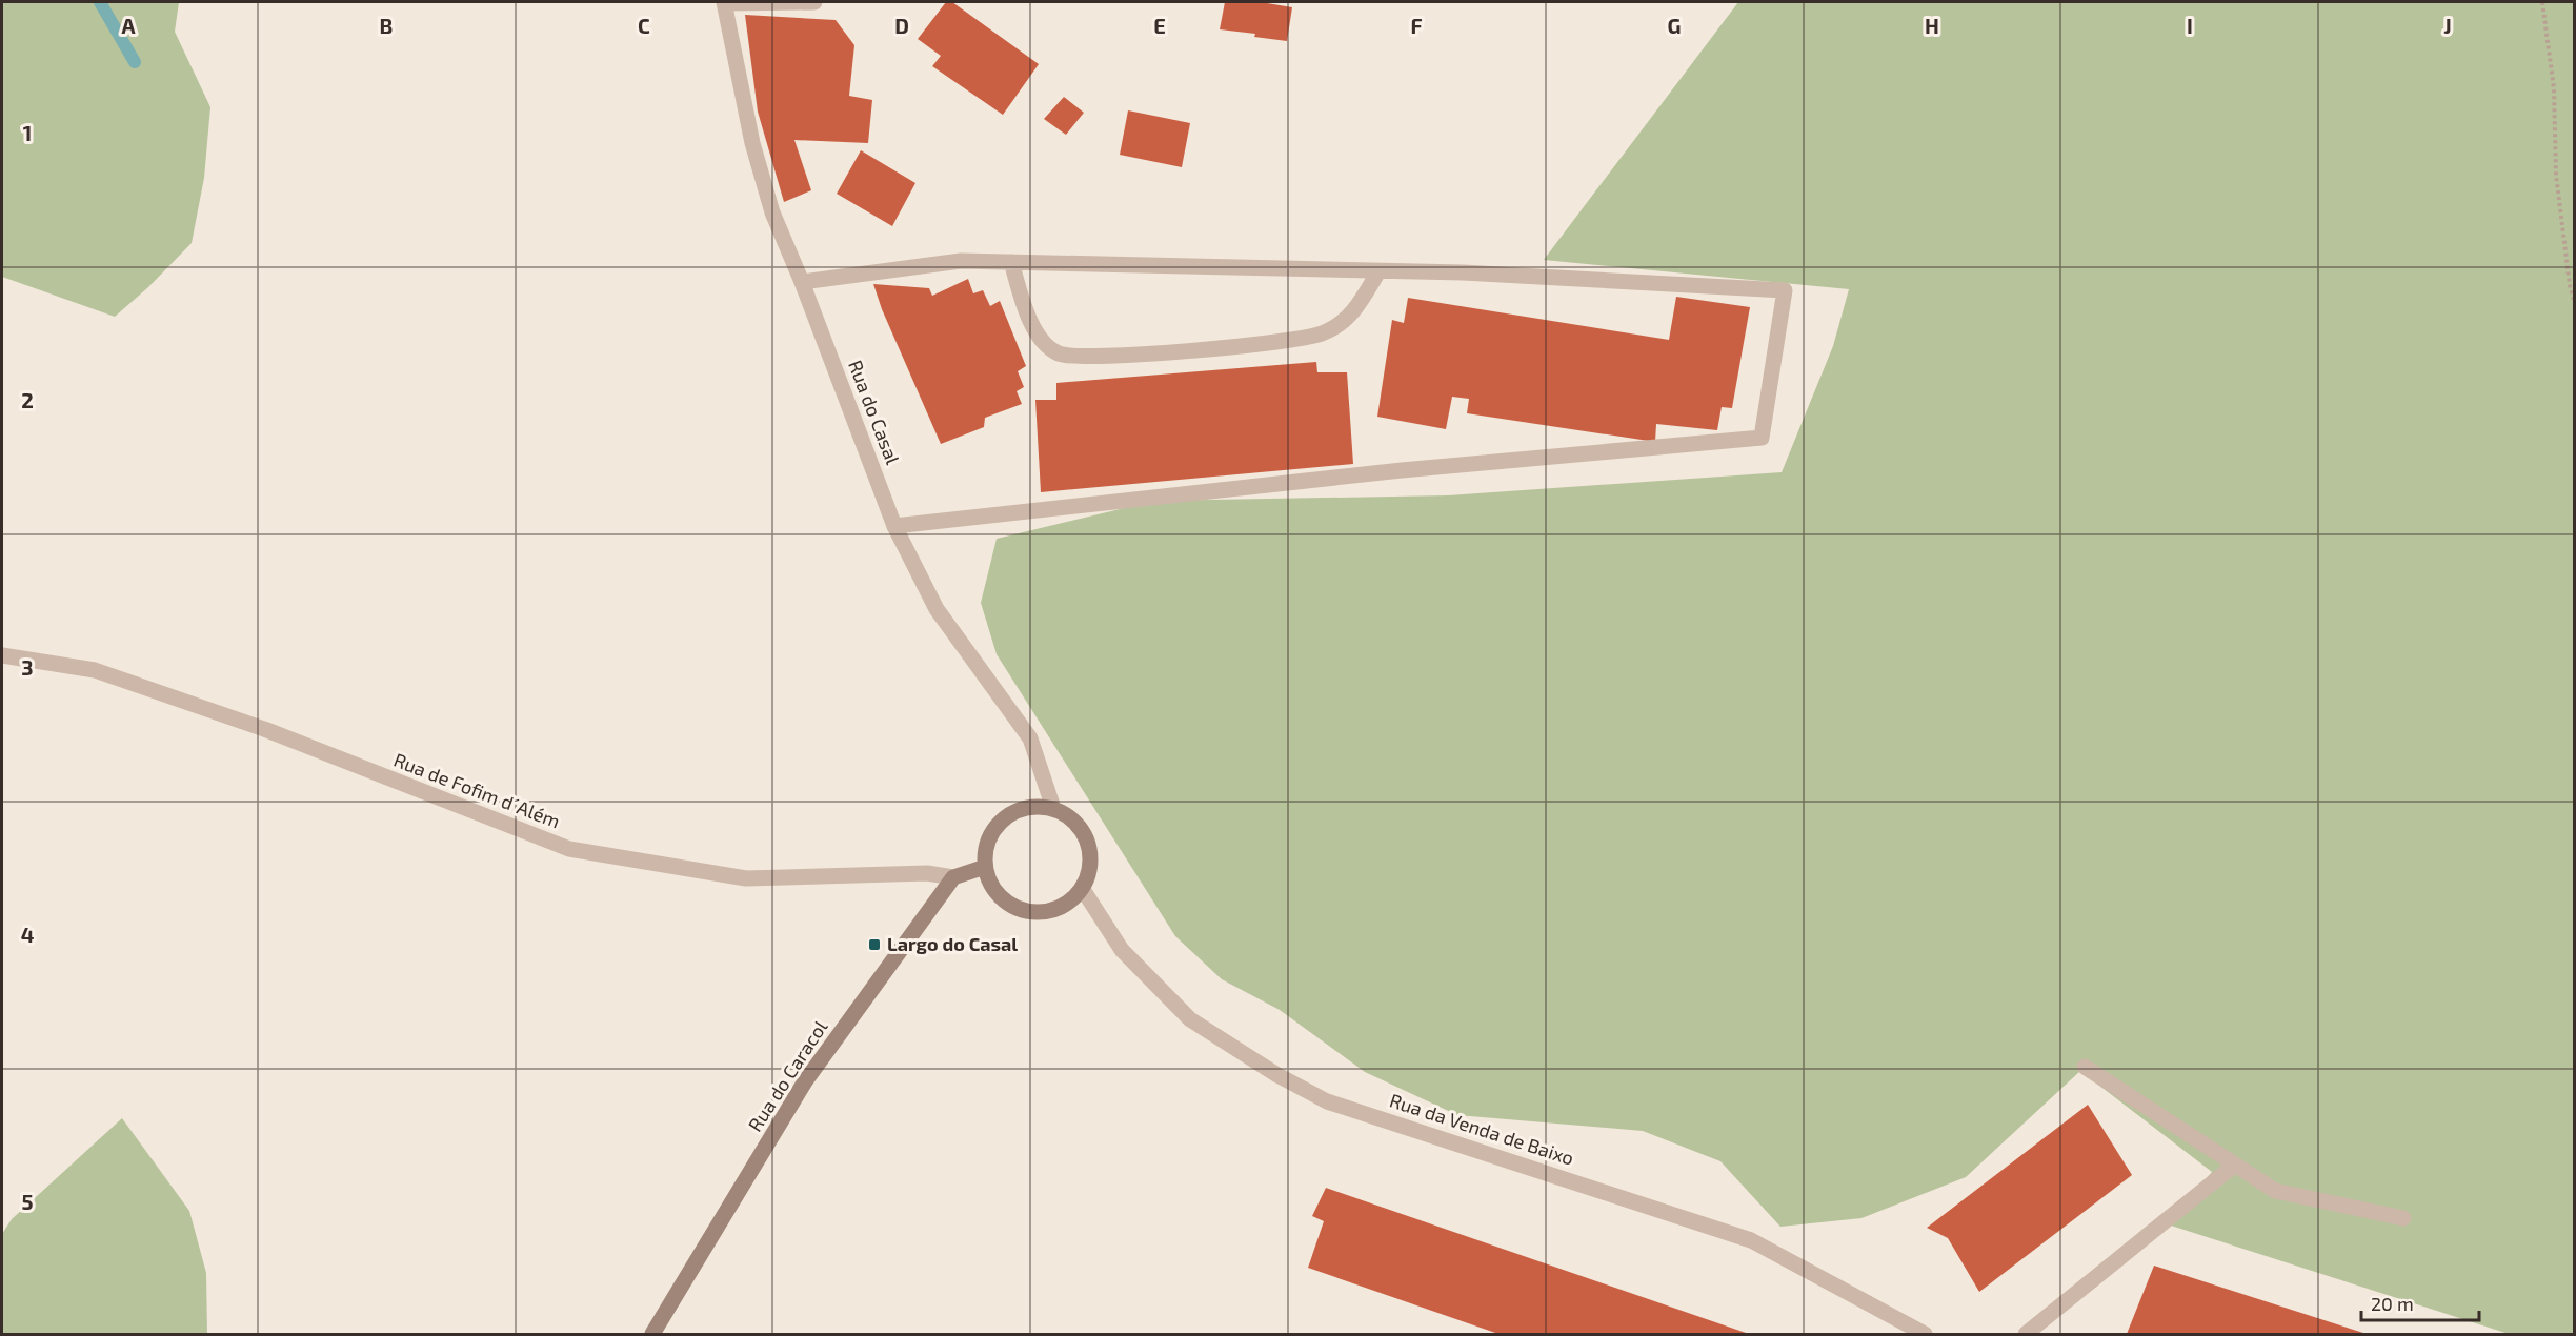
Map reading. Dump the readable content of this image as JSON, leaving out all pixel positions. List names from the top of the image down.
{
  "streets": {
    "street": [
      "Rua do Casal",
      "Rua de Fofim d´Além",
      "Rua do Caracol",
      "Rua da Venda de Baixo"
    ]
  },
  "crossings": [
    ["Rua do Casal", "Rua da Venda de Baixo"],
    ["Rua de Fofim d´Além", "Rua do Caracol"]
  ],
  "places": {
    "transit": ["Largo do Casal"]
  },
  "scale_bar": "20 m",
  "grid": {
    "columns": [
      "A",
      "B",
      "C",
      "D",
      "E",
      "F",
      "G",
      "H",
      "I",
      "J"
    ],
    "rows": [
      "1",
      "2",
      "3",
      "4",
      "5"
    ]
  }
}
